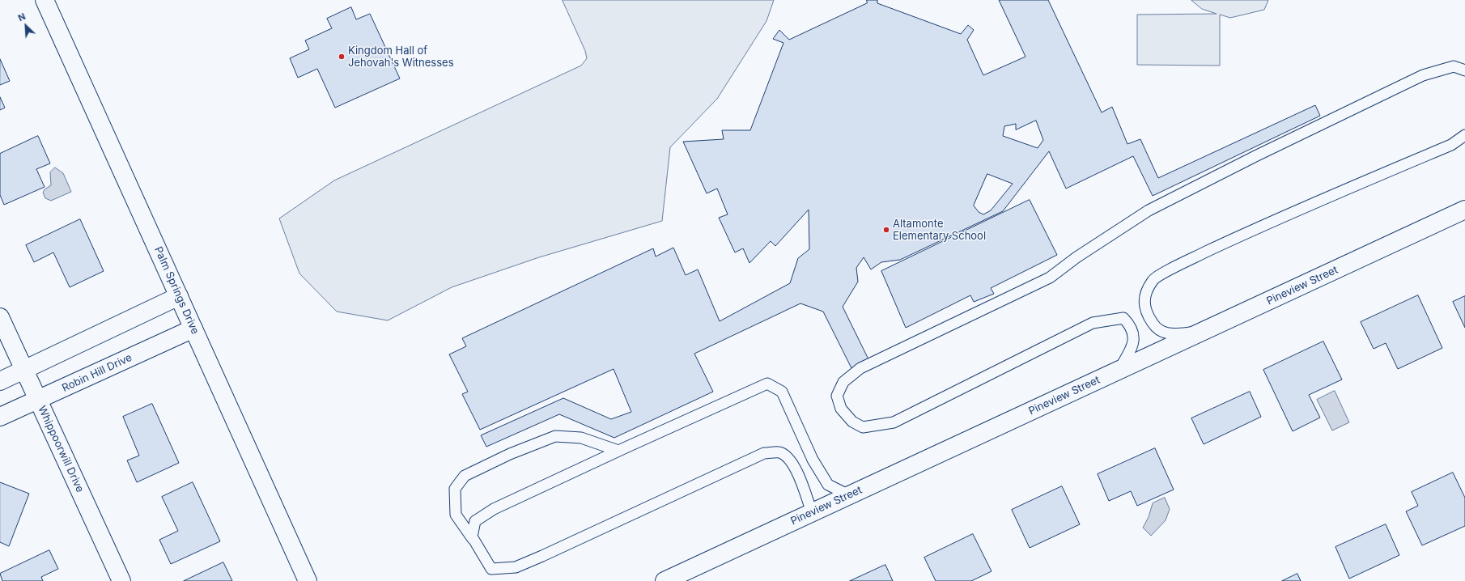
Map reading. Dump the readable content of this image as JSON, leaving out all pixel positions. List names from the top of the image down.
{
  "streets": {
    "street": [
      "Pineview Street",
      "Palm Springs Drive",
      "Robin Hill Drive",
      "Whippoorwill Drive"
    ]
  },
  "crossings": [
    ["Palm Springs Drive", "Robin Hill Drive"],
    ["Robin Hill Drive", "Whippoorwill Drive"]
  ],
  "places": ["Kingdom Hall of Jehovah's Witnesses", "Altamonte Elementary School"],
  "north": "top left"
}
